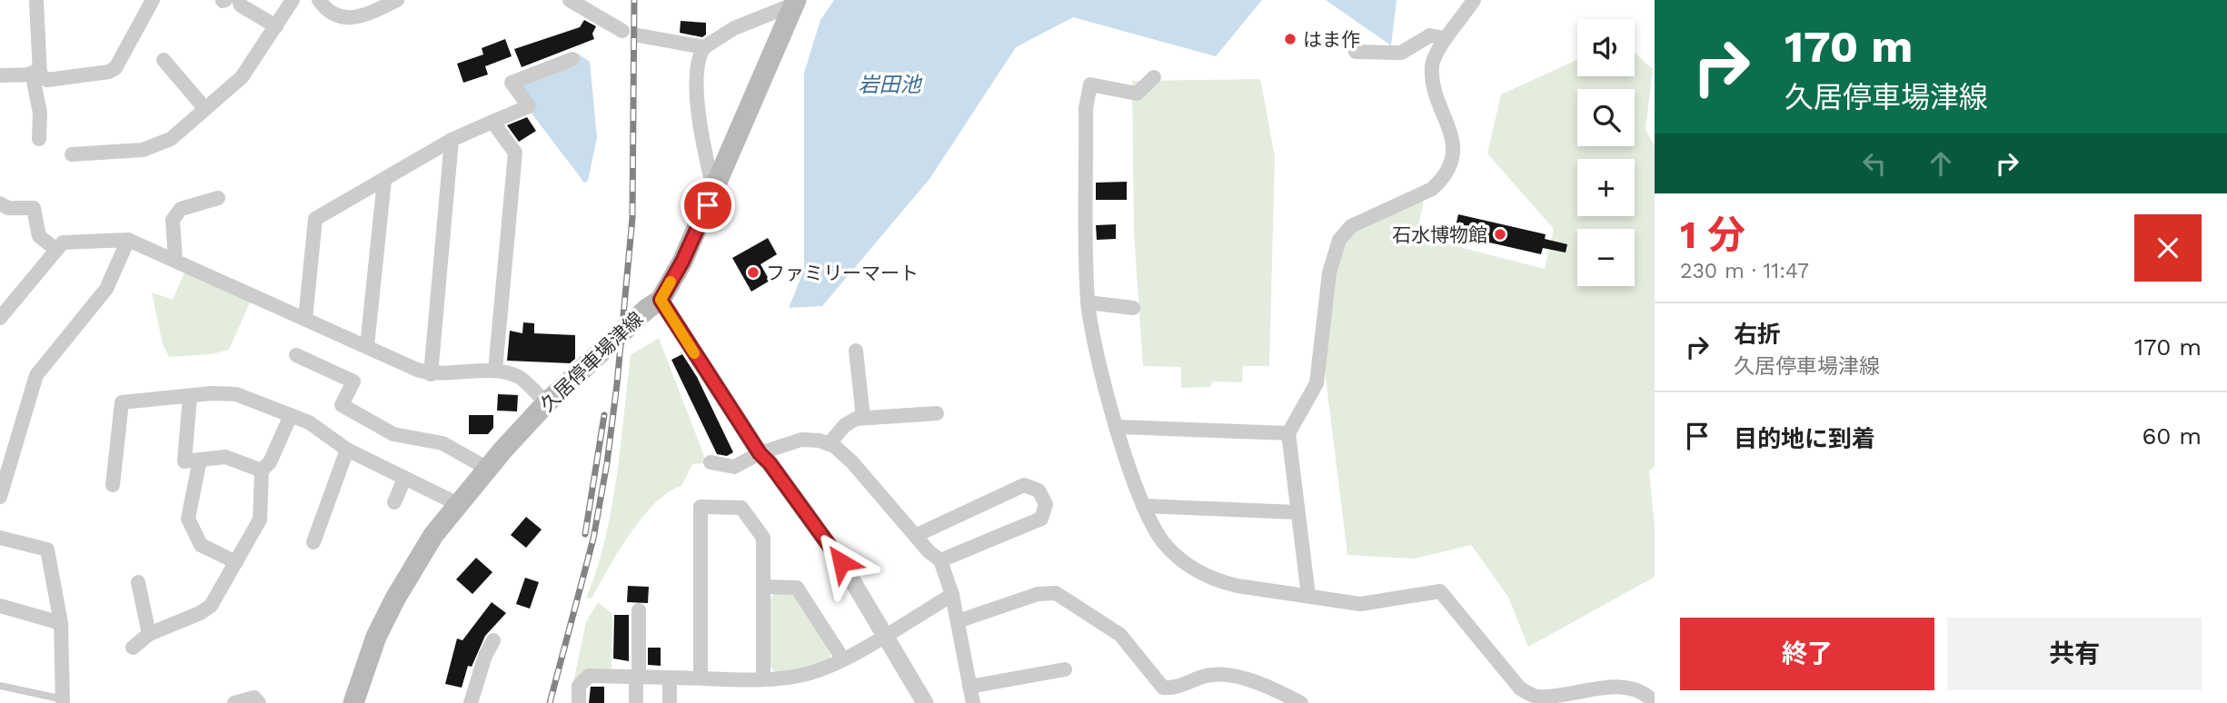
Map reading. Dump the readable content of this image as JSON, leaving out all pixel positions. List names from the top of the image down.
{
  "streets": {
    "main road": ["久居停車場津線"]
  },
  "water": ["岩田池"],
  "places": ["はま作", "石水博物館", "ファミリーマート"],
  "page": {
    "turn": ["170 m", "久居停車場津線"],
    "map_buttons": ["+", "−"],
    "heading": ["1 分", "230 m · 11:47"],
    "list": [
      {
        "name": "右折",
        "note": "久居停車場津線",
        "value": "170 m"
      },
      {
        "name": "目的地に到着",
        "value": "60 m"
      }
    ],
    "buttons": ["終了", "共有"]
  }
}
